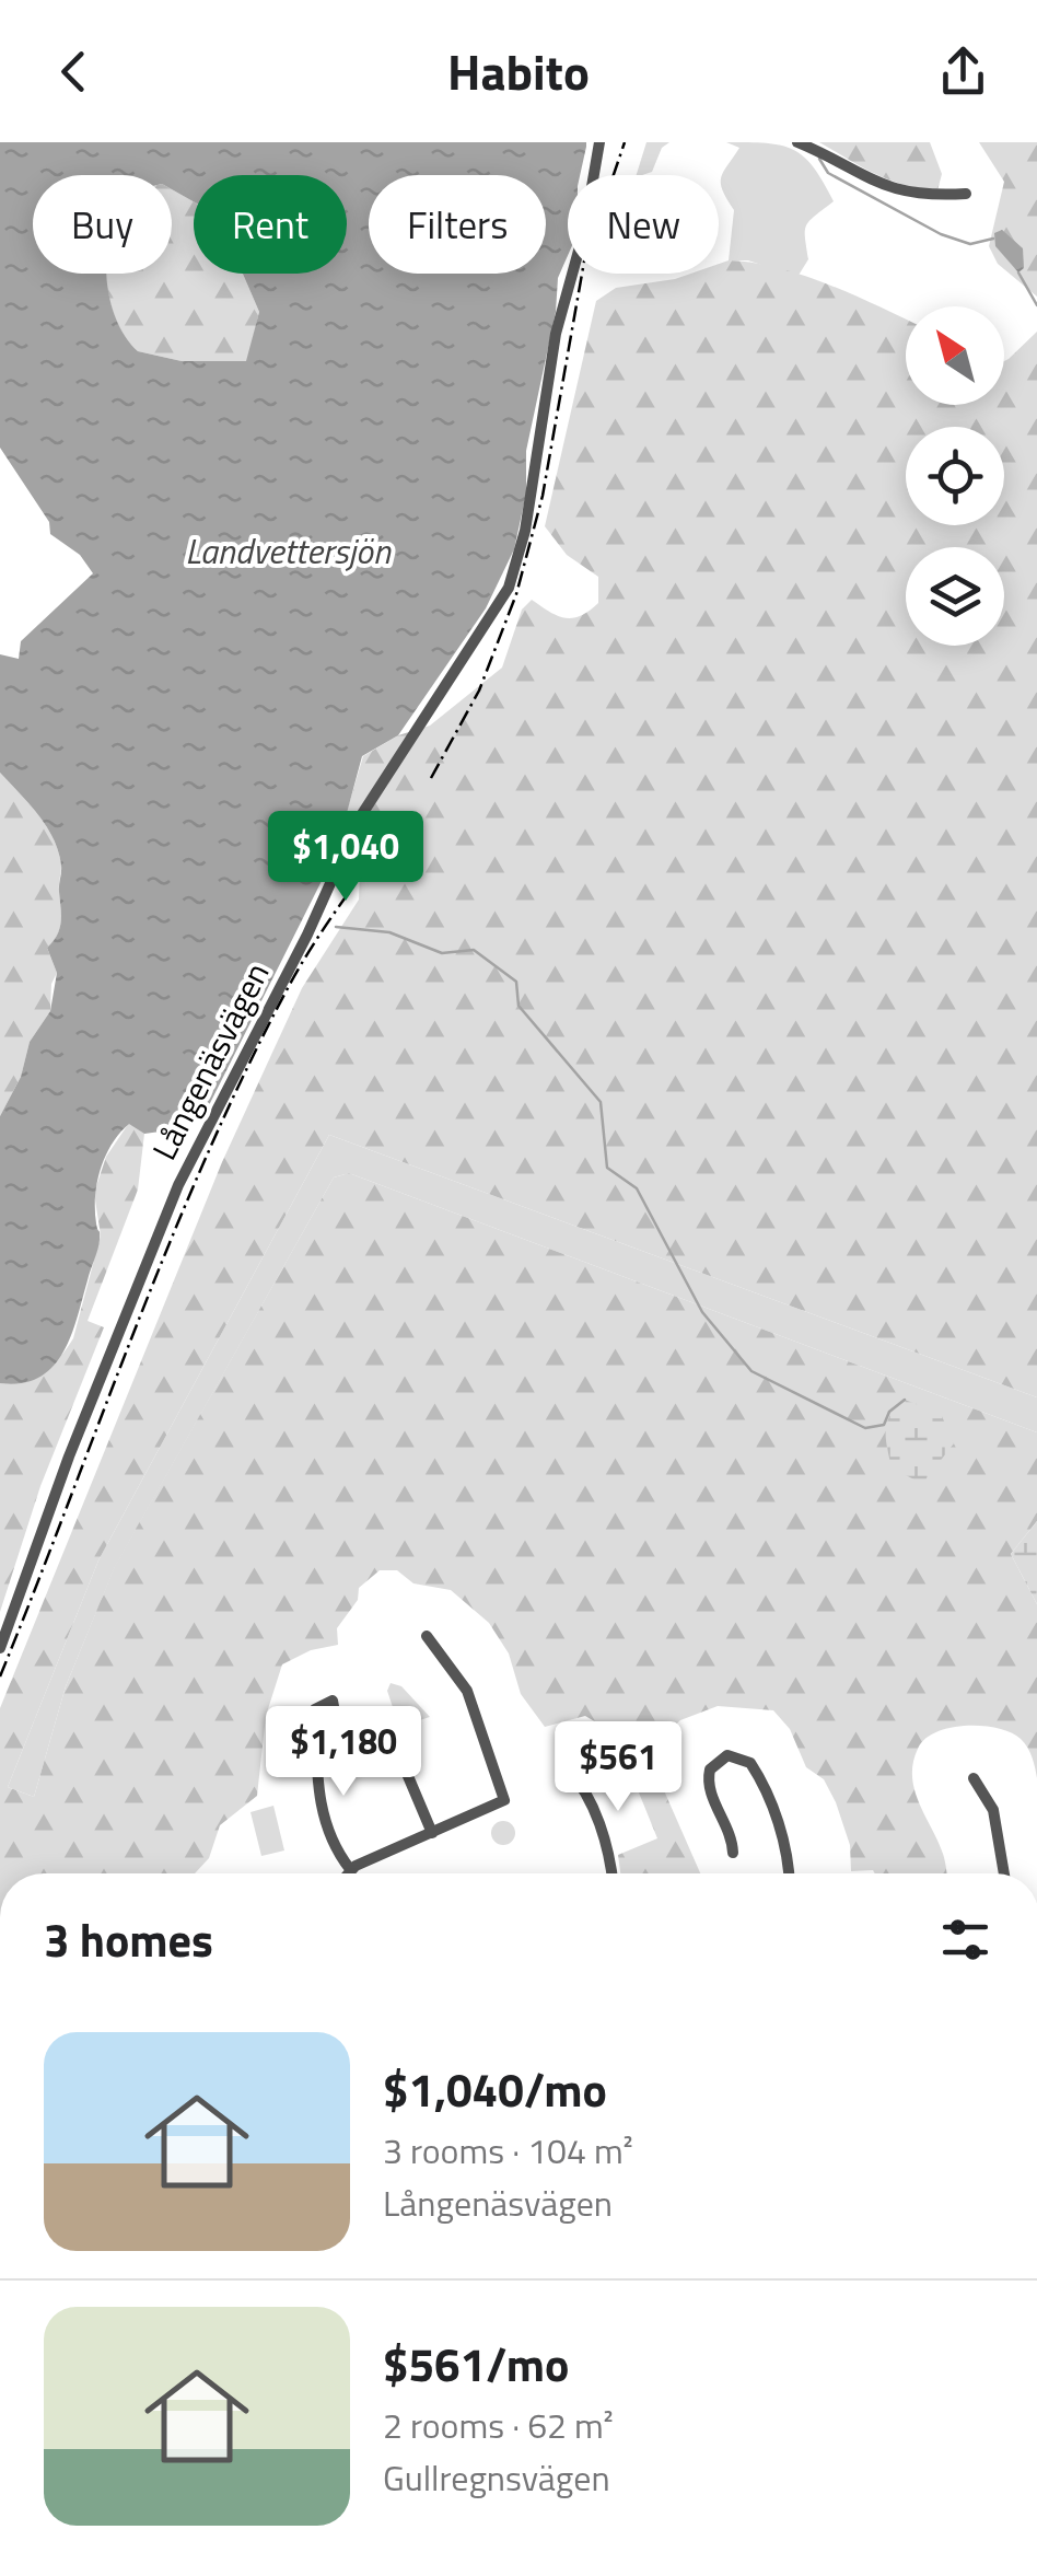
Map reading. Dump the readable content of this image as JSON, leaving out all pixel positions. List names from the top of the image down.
{
  "streets": {
    "street": ["Långenäsvägen"]
  },
  "water": ["Landvettersjön"],
  "north": "top left",
  "page": {
    "header": "Habito",
    "chip": [
      "Buy",
      "Rent",
      "Filters",
      "New"
    ],
    "price": ["$1,040", "$1,180", "$561"],
    "heading": "3 homes",
    "list": [
      {
        "name": "$1,040/mo",
        "note": "3 rooms · 104 m² · Långenäsvägen"
      },
      {
        "name": "$561/mo",
        "note": "2 rooms · 62 m² · Gullregnsvägen"
      }
    ]
  }
}
